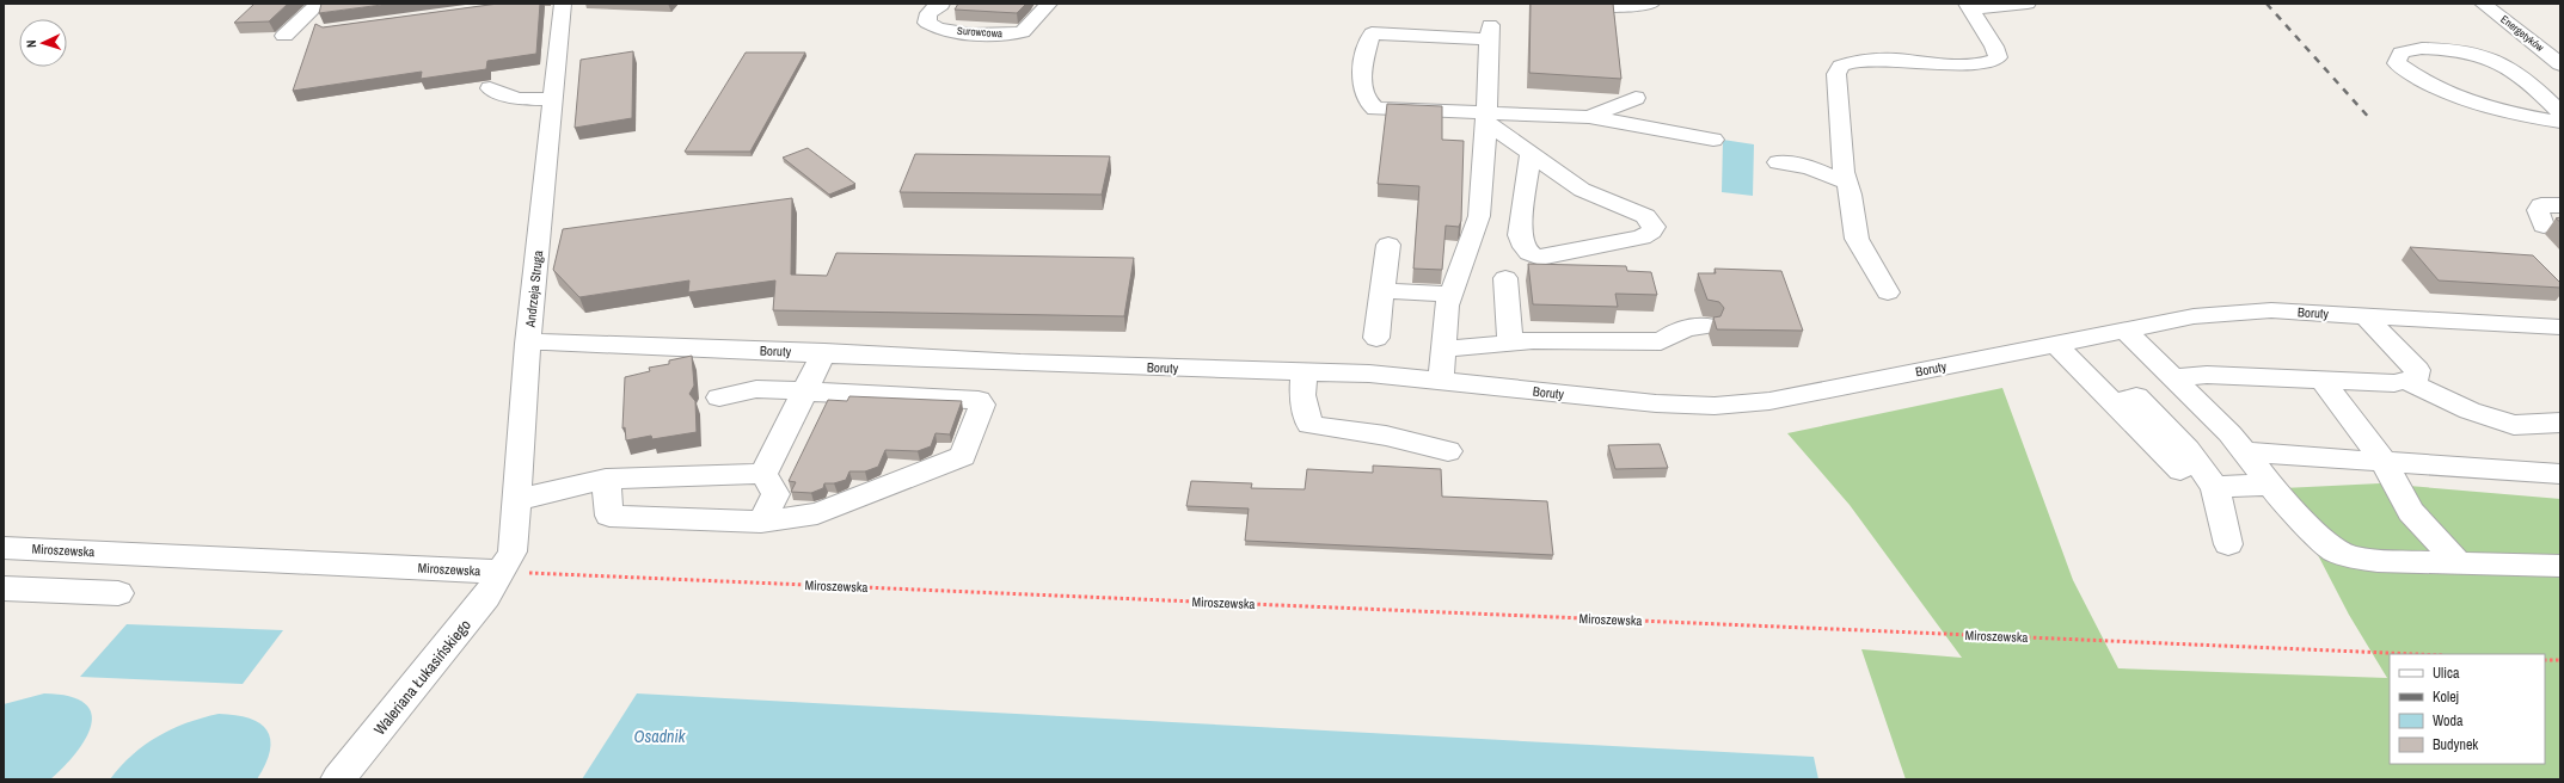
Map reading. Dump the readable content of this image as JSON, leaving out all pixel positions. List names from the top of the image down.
{
  "streets": {
    "street": [
      "Surowcowa",
      "Energetyków",
      "Andrzeja Struga",
      "Boruty",
      "Miroszewska",
      "Waleriana Łukasińskiego"
    ]
  },
  "crossings": [
    ["Andrzeja Struga", "Boruty"],
    ["Andrzeja Struga", "Miroszewska"],
    ["Andrzeja Struga", "Waleriana Łukasińskiego"],
    ["Miroszewska", "Waleriana Łukasińskiego"]
  ],
  "water": ["Osadnik"],
  "legend": [
    "Ulica",
    "Kolej",
    "Woda",
    "Budynek"
  ],
  "north": "left"
}
